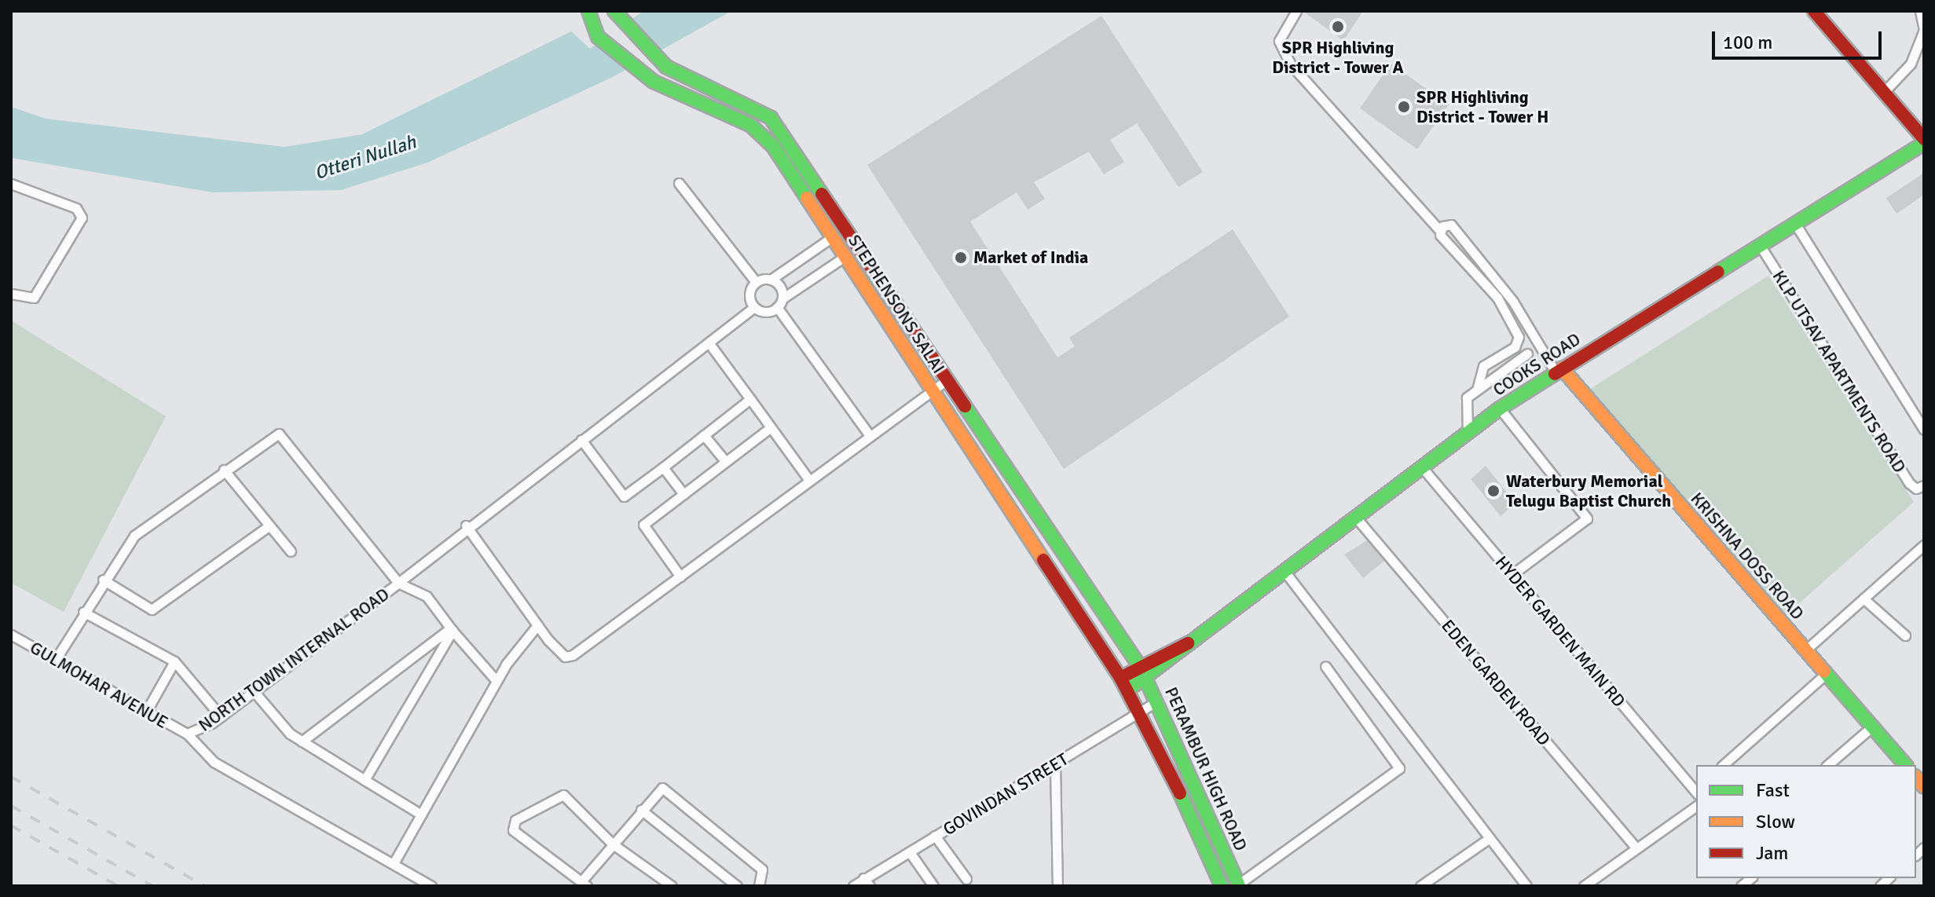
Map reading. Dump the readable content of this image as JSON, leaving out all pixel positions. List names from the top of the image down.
{
  "streets": {
    "main road": [
      "STEPHENSONS SALAI",
      "COOKS ROAD",
      "KRISHNA DOSS ROAD",
      "PERAMBUR HIGH ROAD"
    ],
    "street": [
      "KLP UTSAV APARTMENTS ROAD",
      "HYDER GARDEN MAIN RD",
      "NORTH TOWN INTERNAL ROAD",
      "EDEN GARDEN ROAD",
      "GULMOHAR AVENUE",
      "GOVINDAN STREET"
    ]
  },
  "crossings": [
    ["STEPHENSONS SALAI", "COOKS ROAD"],
    ["STEPHENSONS SALAI", "PERAMBUR HIGH ROAD"],
    ["COOKS ROAD", "KLP UTSAV APARTMENTS ROAD"],
    ["COOKS ROAD", "KRISHNA DOSS ROAD"],
    ["COOKS ROAD", "HYDER GARDEN MAIN RD"],
    ["COOKS ROAD", "EDEN GARDEN ROAD"],
    ["COOKS ROAD", "PERAMBUR HIGH ROAD"],
    ["NORTH TOWN INTERNAL ROAD", "GULMOHAR AVENUE"],
    ["PERAMBUR HIGH ROAD", "GOVINDAN STREET"]
  ],
  "water": ["Otteri Nullah"],
  "places": [
    "SPR Highliving District - Tower A",
    "SPR Highliving District - Tower H",
    "Market of India",
    "Waterbury Memorial Telugu Baptist Church"
  ],
  "legend": ["Fast", "Slow", "Jam"],
  "scale_bar": "100 m"
}
